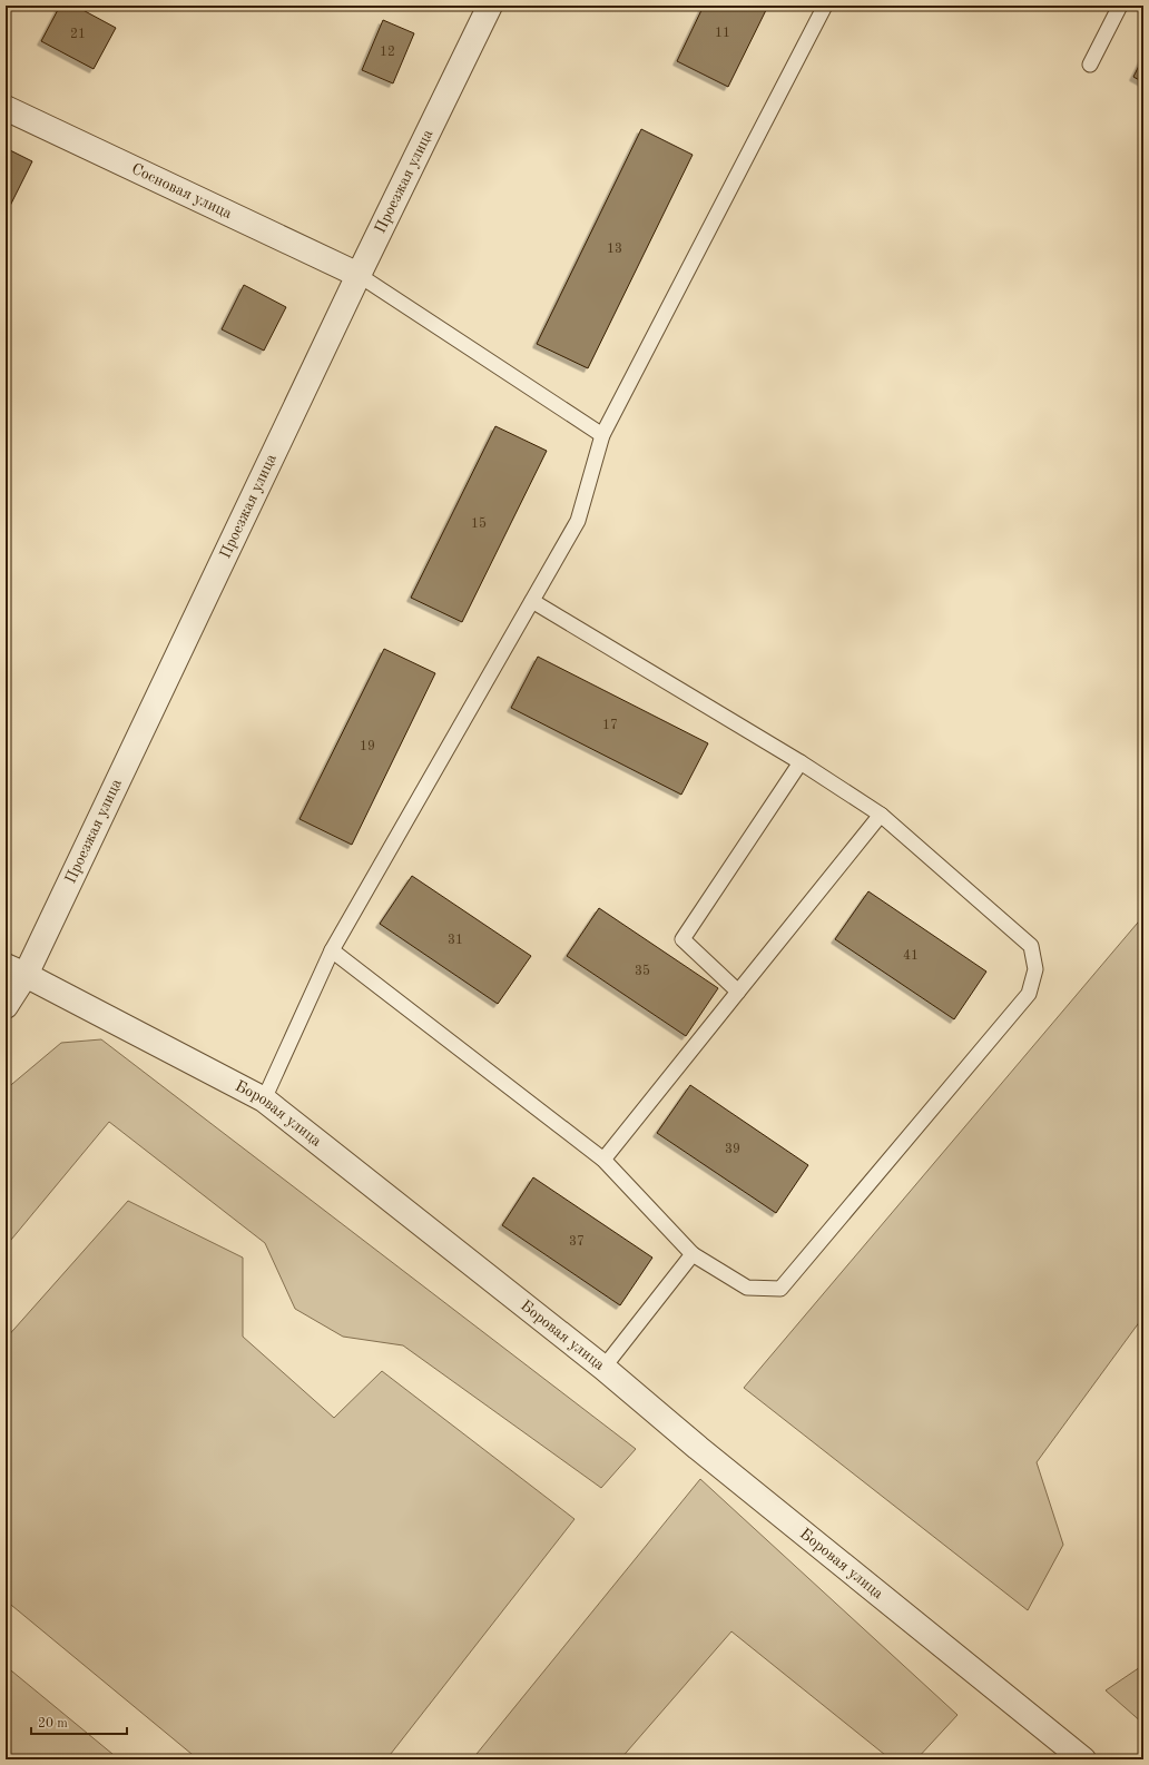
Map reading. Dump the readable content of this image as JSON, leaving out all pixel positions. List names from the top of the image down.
{
  "streets": {
    "street": ["Проезжая улица", "Сосновая улица", "Боровая улица"]
  },
  "crossings": [
    ["Проезжая улица", "Сосновая улица"],
    ["Проезжая улица", "Боровая улица"]
  ],
  "house_numbers": [
    "11",
    "21",
    "12",
    "13",
    "15",
    "17",
    "19",
    "31",
    "41",
    "35",
    "39",
    "37"
  ],
  "scale_bar": "20 m"
}
